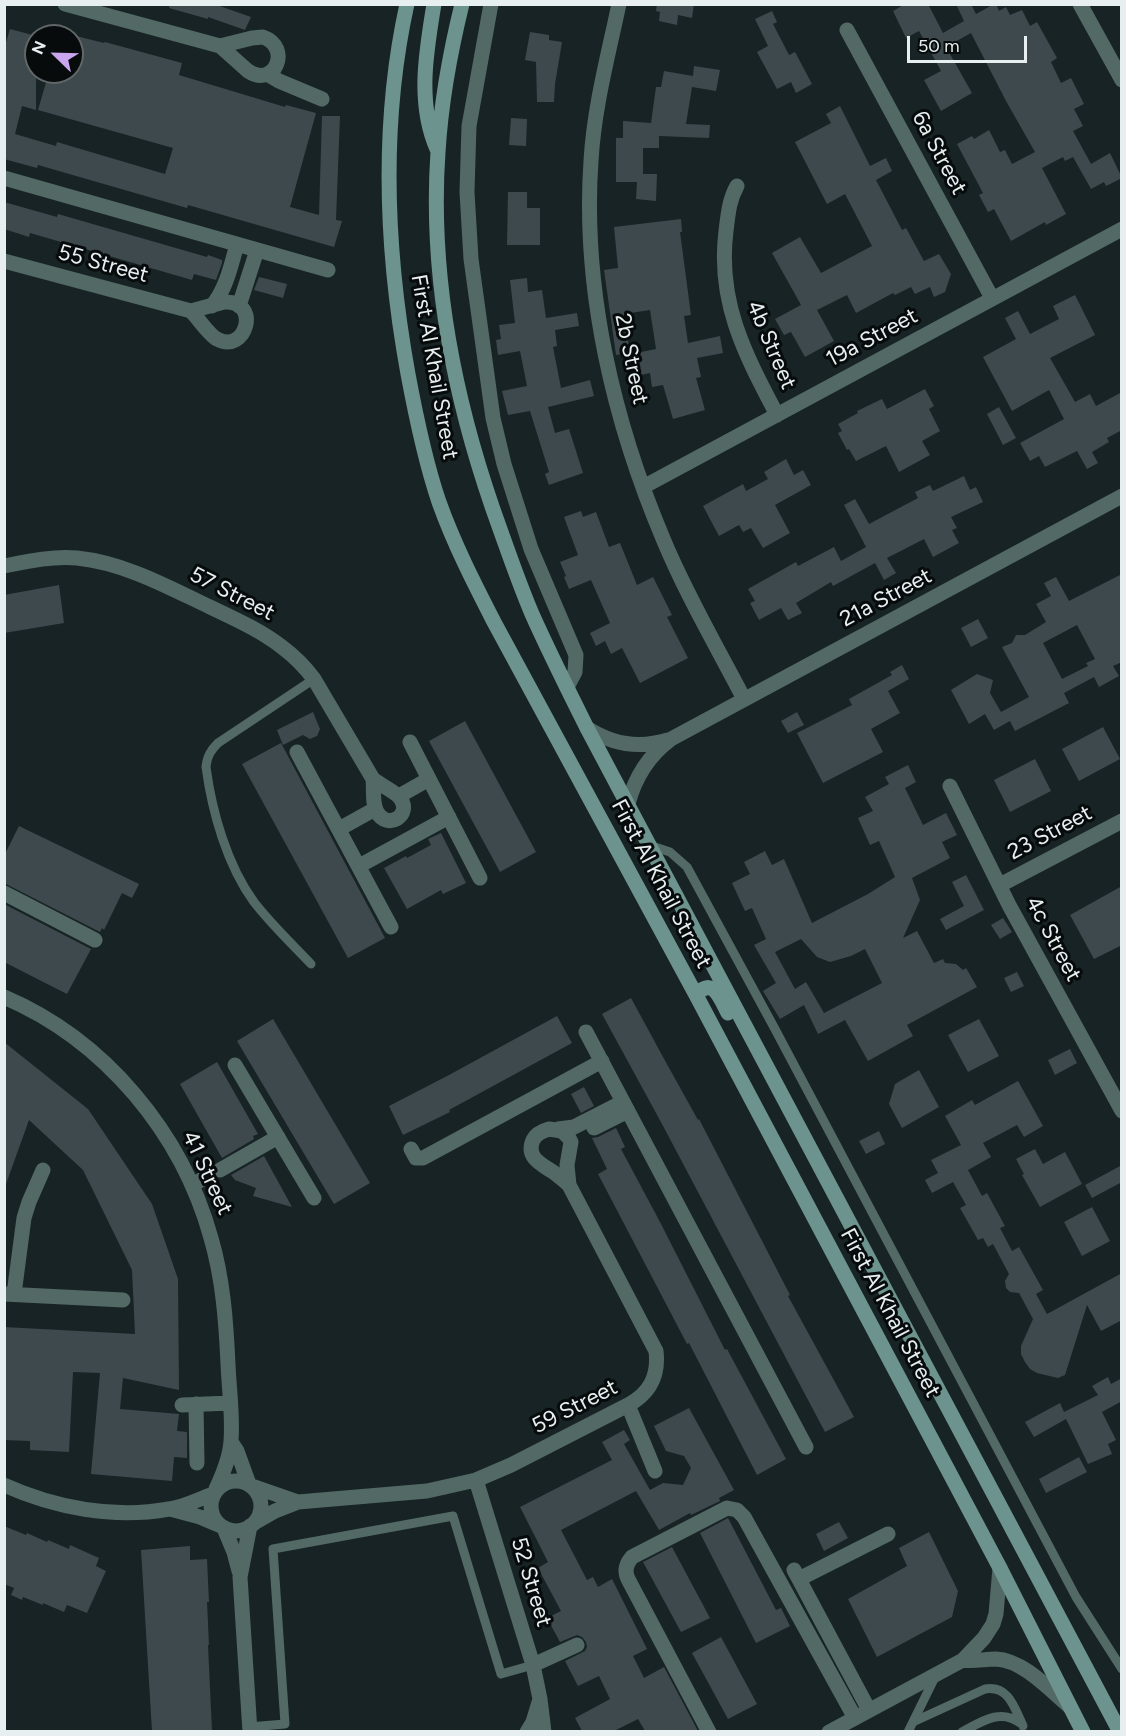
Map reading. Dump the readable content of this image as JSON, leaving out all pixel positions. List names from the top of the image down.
{
  "streets": {
    "main road": ["First Al Khail Street"],
    "street": [
      "6a Street",
      "55 Street",
      "19a Street",
      "4b Street",
      "2b Street",
      "57 Street",
      "21a Street",
      "23 Street",
      "4c Street",
      "41 Street",
      "59 Street",
      "52 Street"
    ]
  },
  "crossings": [
    ["6a Street", "19a Street"],
    ["19a Street", "4b Street"],
    ["19a Street", "2b Street"],
    ["2b Street", "21a Street"],
    ["First Al Khail Street", "21a Street"],
    ["23 Street", "4c Street"],
    ["41 Street", "59 Street"],
    ["59 Street", "52 Street"]
  ],
  "scale_bar": "50 m",
  "north": "top left"
}
